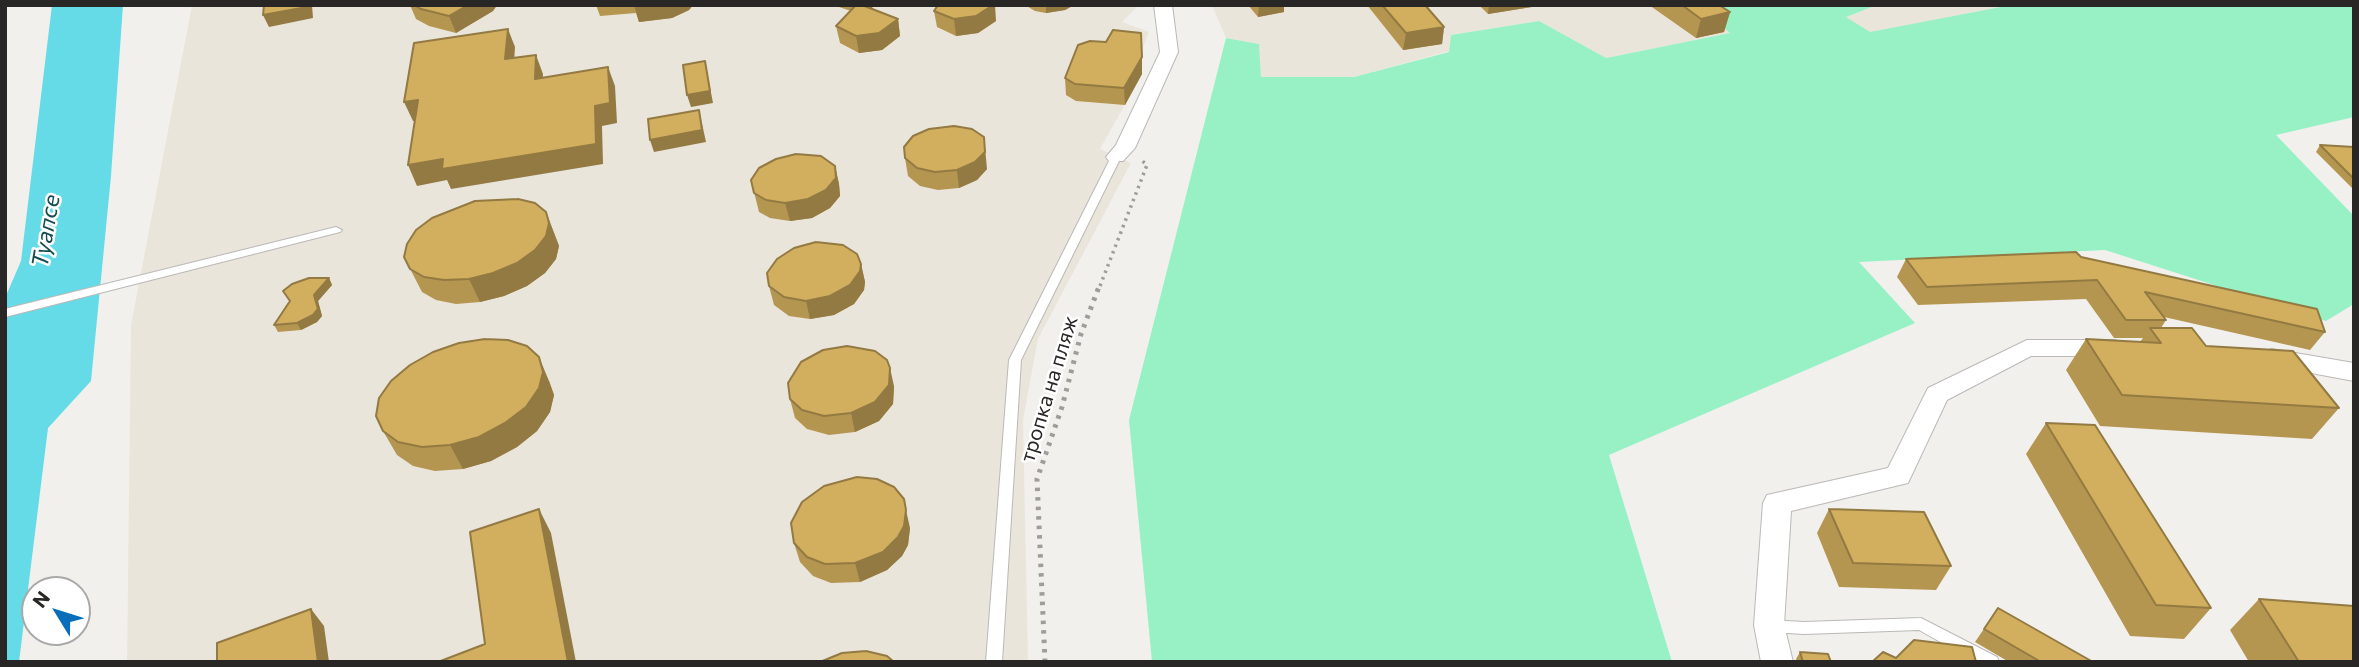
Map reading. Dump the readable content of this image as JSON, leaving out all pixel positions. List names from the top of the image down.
{
  "streets": {
    "path": ["тропка на пляж"]
  },
  "water": ["Туапсе"],
  "north": "top left"
}
